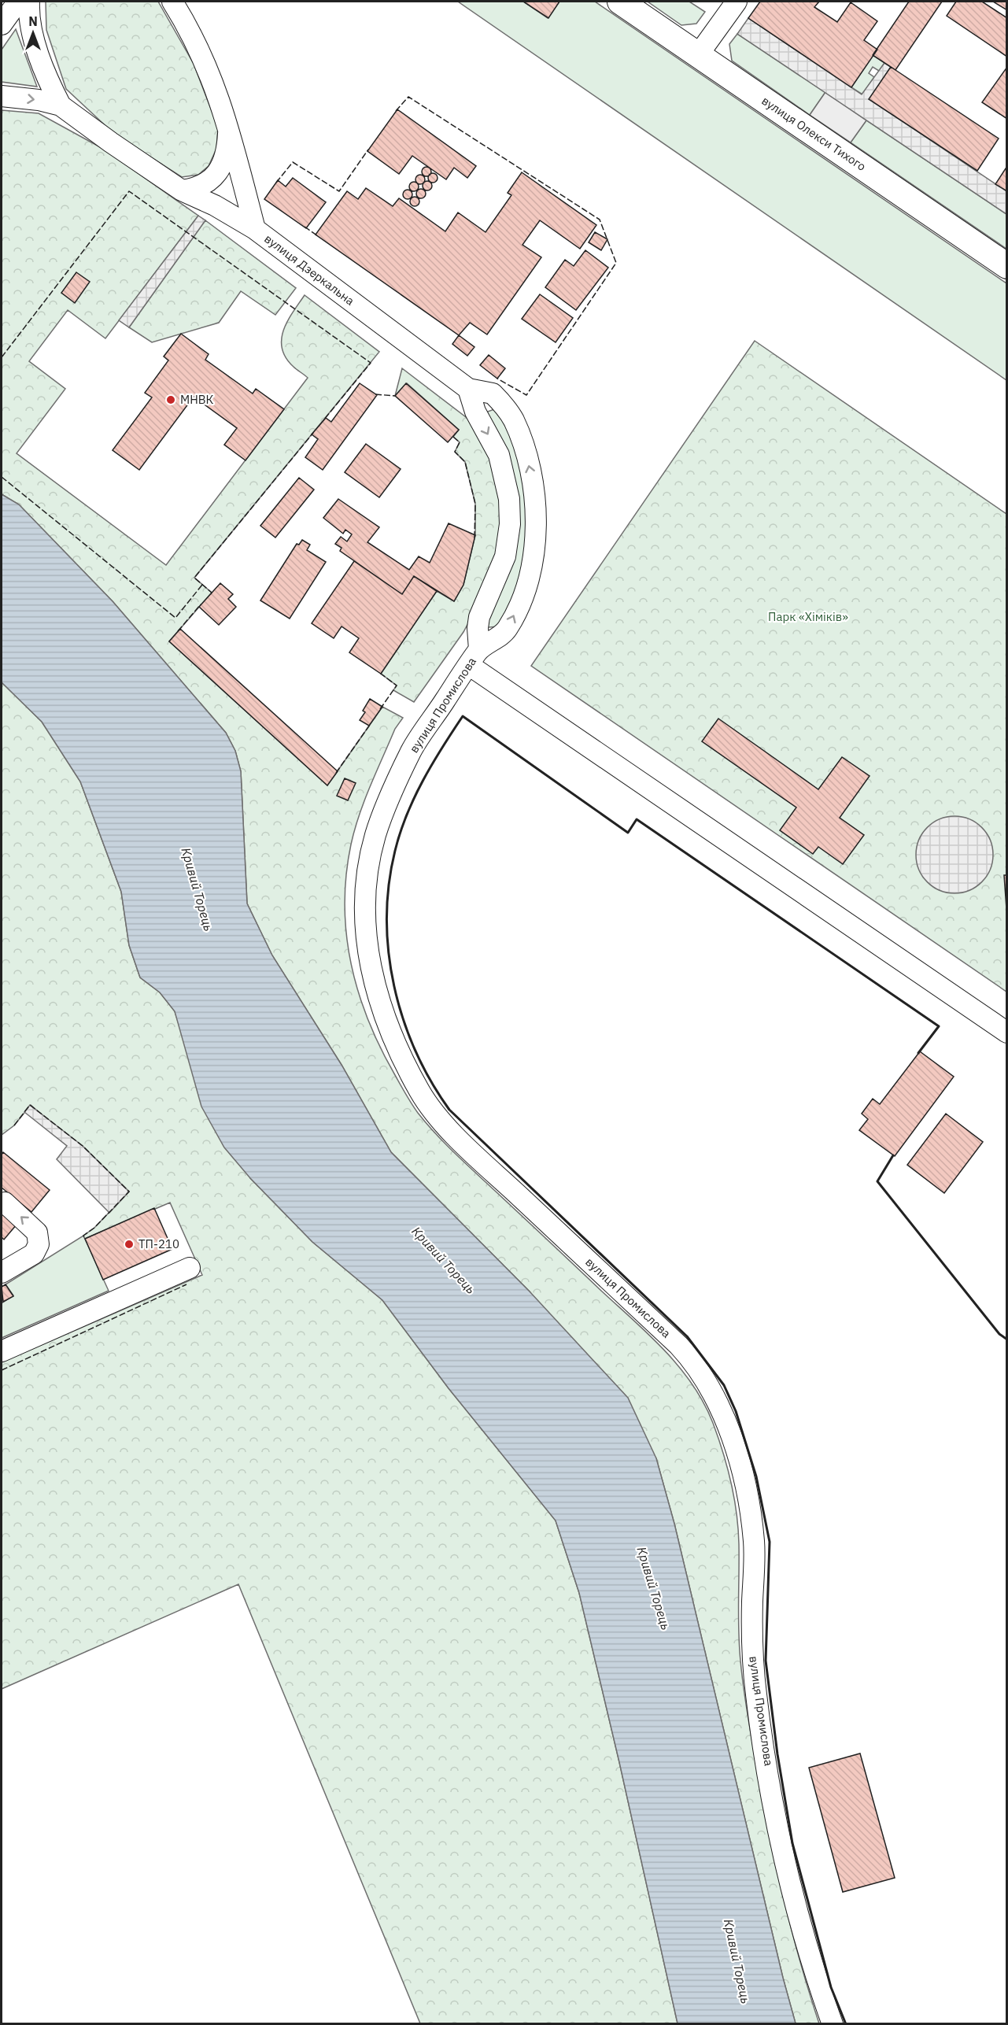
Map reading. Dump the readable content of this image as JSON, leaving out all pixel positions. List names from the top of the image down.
{
  "streets": {
    "main road": ["вулиця Олекси Тихого"],
    "street": ["вулиця Дзеркальна", "вулиця Промислова"]
  },
  "crossings": [
    ["вулиця Дзеркальна", "вулиця Промислова"]
  ],
  "water": ["Кривий Торець"],
  "parks": ["Парк «Хіміків»"],
  "places": ["МНВК", "ТП-210"],
  "north": "top"
}
